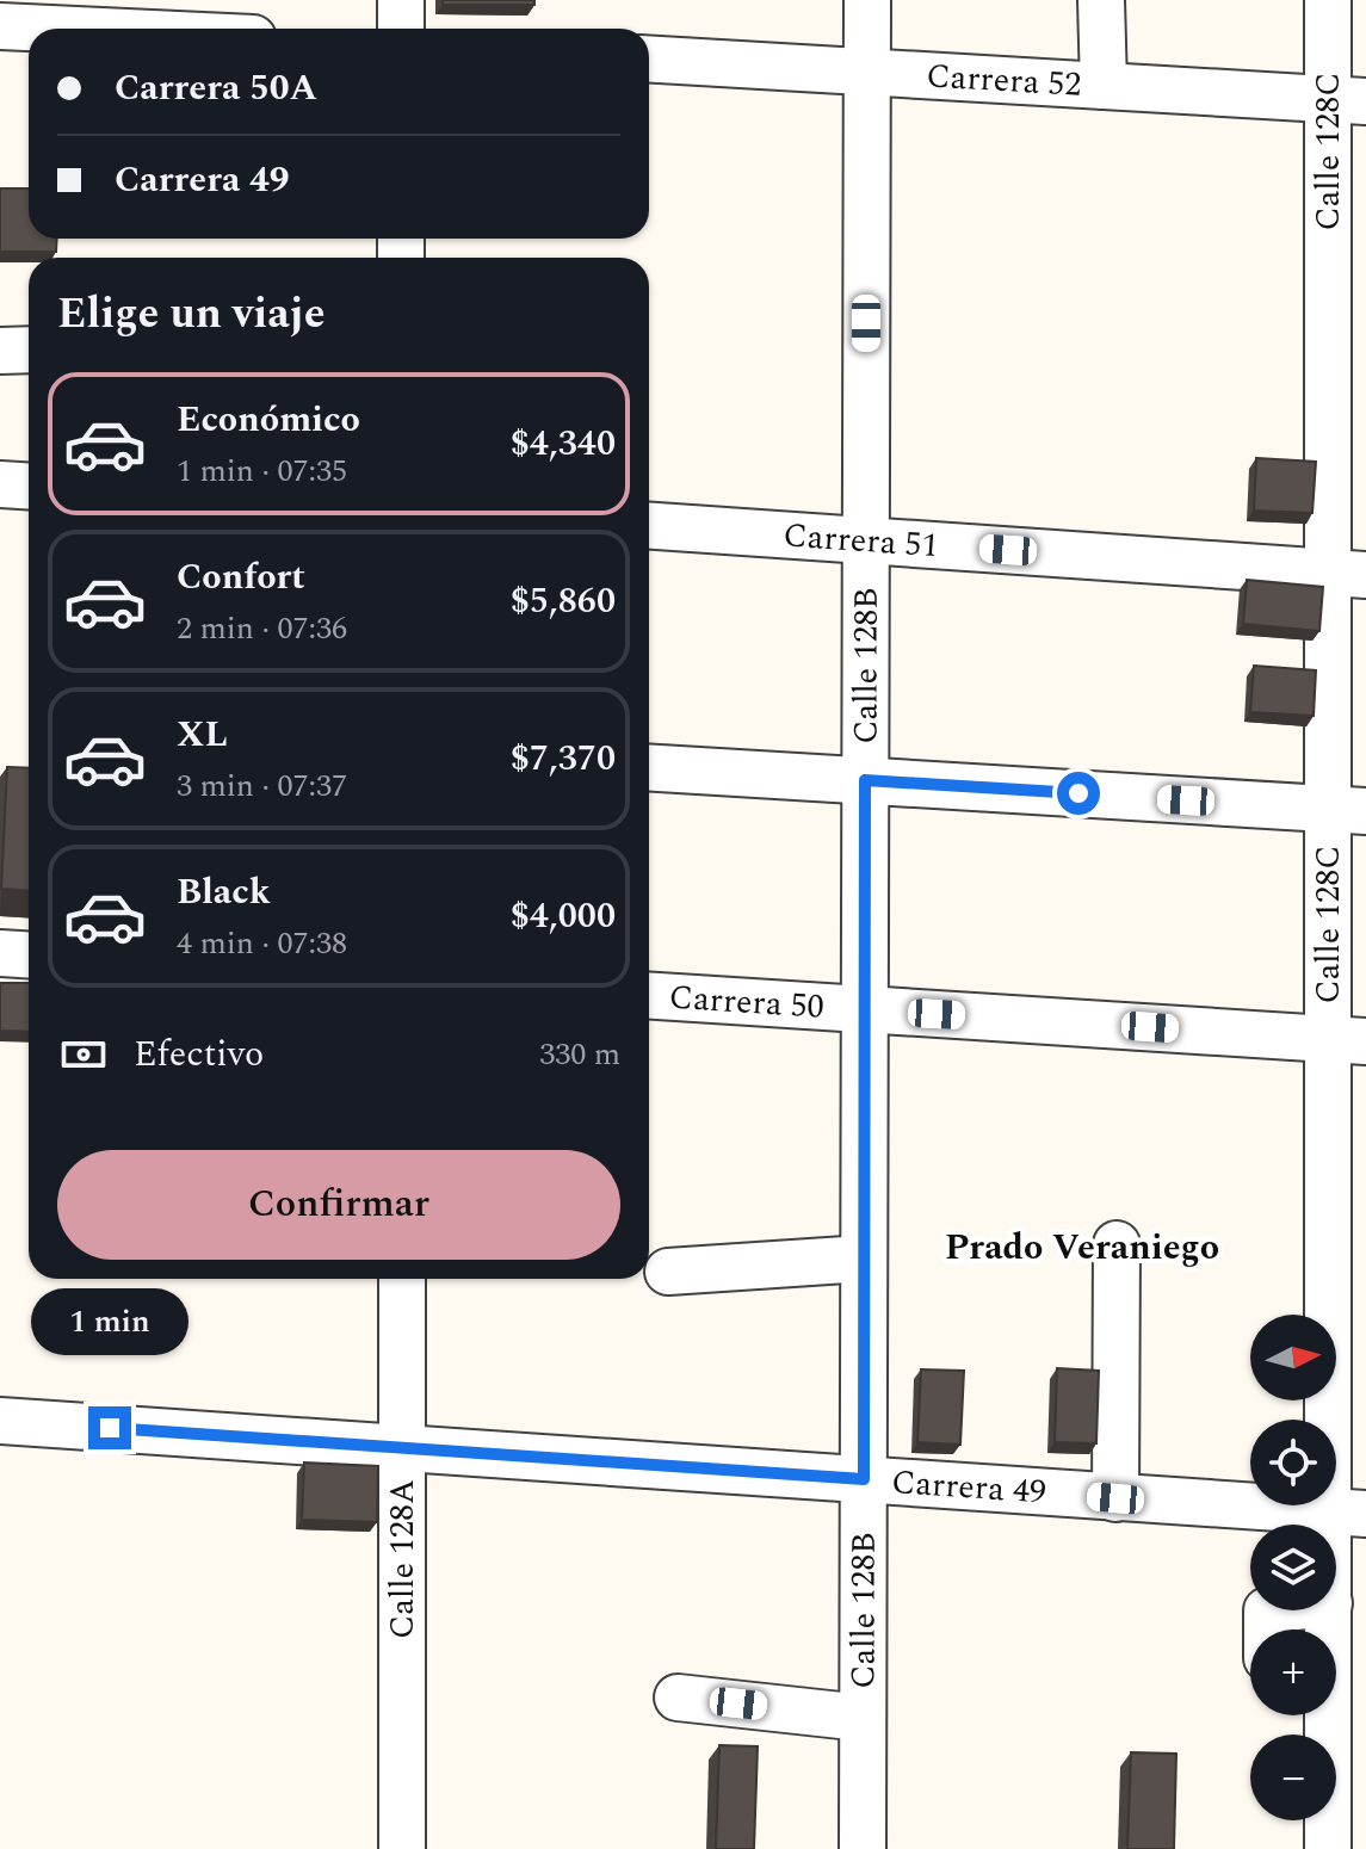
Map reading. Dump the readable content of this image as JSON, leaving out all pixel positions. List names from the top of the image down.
{
  "streets": {
    "street": [
      "Carrera 52",
      "Calle 128C",
      "Carrera 51",
      "Calle 128B",
      "Carrera 50",
      "Carrera 49",
      "Calle 128A"
    ]
  },
  "crossings": [
    ["Carrera 52", "Calle 128C"],
    ["Carrera 52", "Calle 128B"],
    ["Calle 128C", "Carrera 51"],
    ["Calle 128C", "Carrera 50"],
    ["Calle 128C", "Carrera 49"],
    ["Carrera 51", "Calle 128B"],
    ["Calle 128B", "Carrera 50"],
    ["Calle 128B", "Carrera 49"],
    ["Carrera 49", "Calle 128A"]
  ],
  "districts": ["Prado Veraniego"],
  "north": "right",
  "page": {
    "banner": ["Carrera 50A", "Carrera 49"],
    "heading": "Elige un viaje",
    "list": [
      {
        "name": "Económico",
        "note": "1 min · 07:35",
        "value": "$4,340"
      },
      {
        "name": "Confort",
        "note": "2 min · 07:36",
        "value": "$5,860"
      },
      {
        "name": "XL",
        "note": "3 min · 07:37",
        "value": "$7,370"
      },
      {
        "name": "Black",
        "note": "4 min · 07:38",
        "value": "$4,000"
      }
    ],
    "pay": ["Efectivo", "330 m"],
    "buttons": "Confirmar",
    "bubble": "1 min",
    "map_buttons": ["+", "−"]
  }
}
